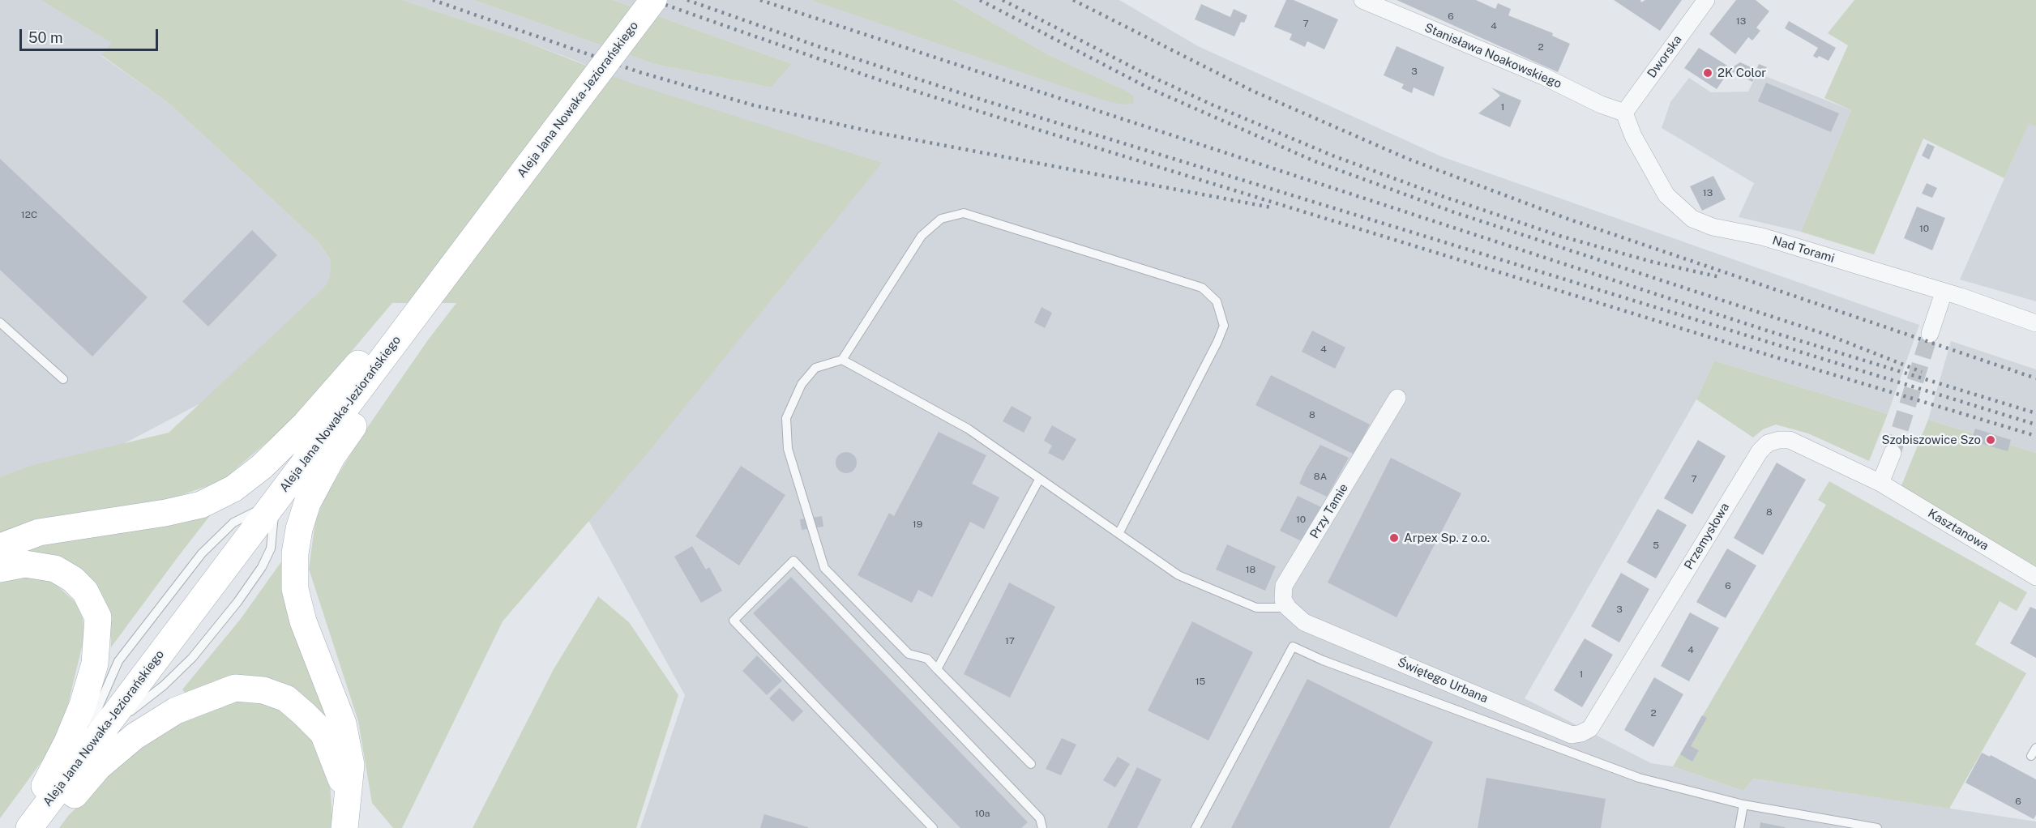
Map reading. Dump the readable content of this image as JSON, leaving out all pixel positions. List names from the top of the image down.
{
  "streets": {
    "main road": ["Aleja Jana Nowaka-Jeziorańskiego"],
    "street": [
      "Stanisława Noakowskiego",
      "Dworska",
      "Nad Torami",
      "Przy Tamie",
      "Kasztanowa",
      "Przemysłowa",
      "Świętego Urbana"
    ]
  },
  "crossings": [
    ["Stanisława Noakowskiego", "Dworska"],
    ["Stanisława Noakowskiego", "Nad Torami"],
    ["Dworska", "Nad Torami"],
    ["Przy Tamie", "Świętego Urbana"],
    ["Kasztanowa", "Przemysłowa"],
    ["Przemysłowa", "Świętego Urbana"]
  ],
  "places": ["2K Color", "Szobiszowice Szo", "Arpex Sp. z o.o."],
  "house_numbers": [
    "6",
    "13",
    "7",
    "4",
    "2",
    "3",
    "1",
    "13",
    "12C",
    "10",
    "4",
    "8",
    "8A",
    "7",
    "8",
    "10",
    "19",
    "5",
    "18",
    "6",
    "3",
    "17",
    "4",
    "1",
    "15",
    "2",
    "6",
    "10a"
  ],
  "scale_bar": "50 m"
}
